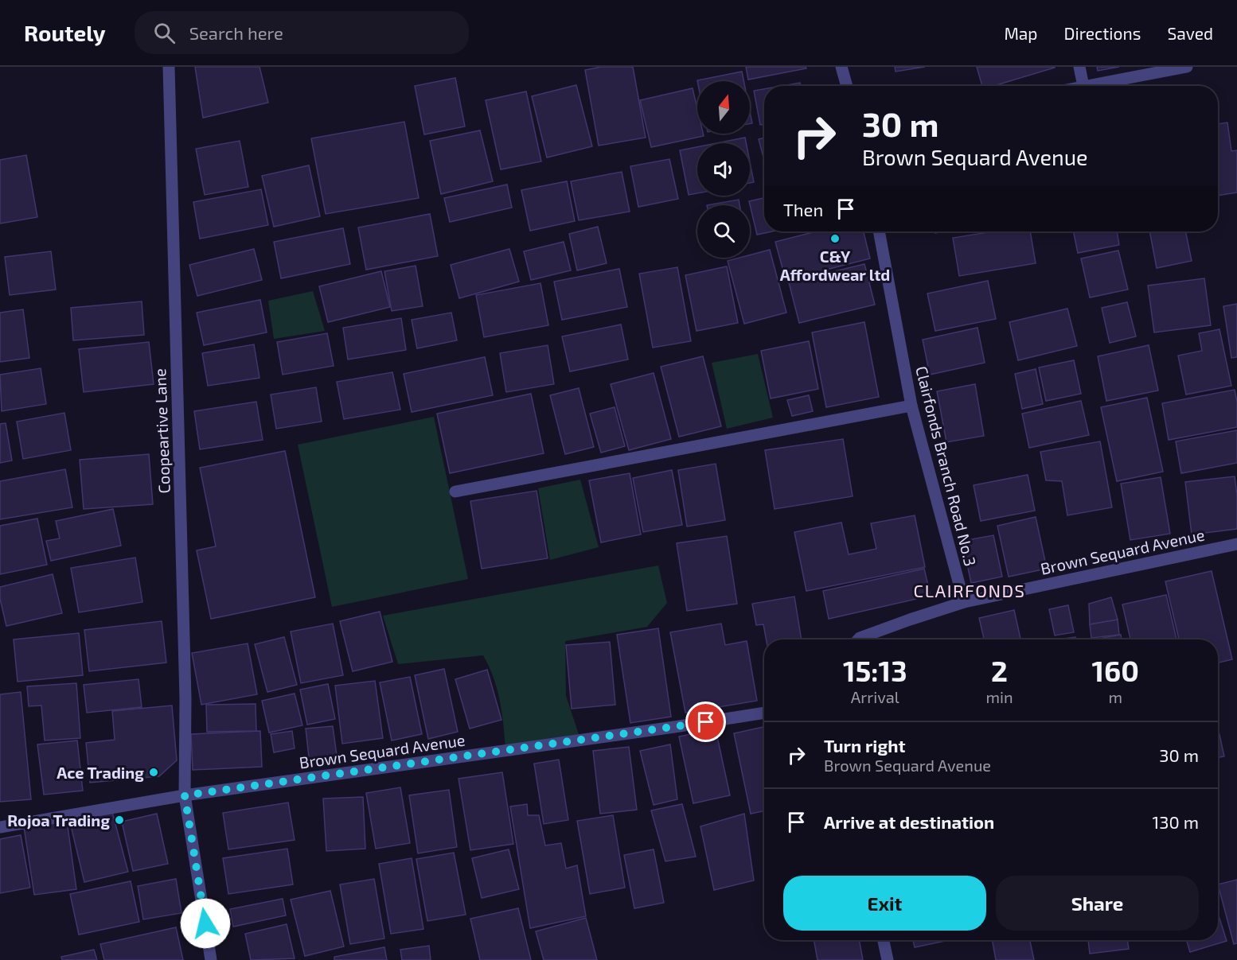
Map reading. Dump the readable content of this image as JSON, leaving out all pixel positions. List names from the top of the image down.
{
  "streets": {
    "street": ["Coopeartive Lane", "Clairfonds Branch Road No.3", "Brown Sequard Avenue"]
  },
  "crossings": [
    ["Coopeartive Lane", "Brown Sequard Avenue"],
    ["Clairfonds Branch Road No.3", "Brown Sequard Avenue"]
  ],
  "districts": ["CLAIRFONDS"],
  "places": ["C&Y Affordwear ltd", "Ace Trading", "Rojoa Trading"],
  "north": "top",
  "page": {
    "header": "Routely",
    "search": "Search here",
    "nav": ["Map", "Directions", "Saved"],
    "turn": ["30 m", "Brown Sequard Avenue"],
    "then": "Then",
    "eta": [
      "15:13",
      "Arrival",
      "2",
      "min",
      "160",
      "m"
    ],
    "list": [
      {
        "name": "Turn right",
        "note": "Brown Sequard Avenue",
        "value": "30 m"
      },
      {
        "name": "Arrive at destination",
        "value": "130 m"
      }
    ],
    "buttons": ["Exit", "Share"]
  }
}
